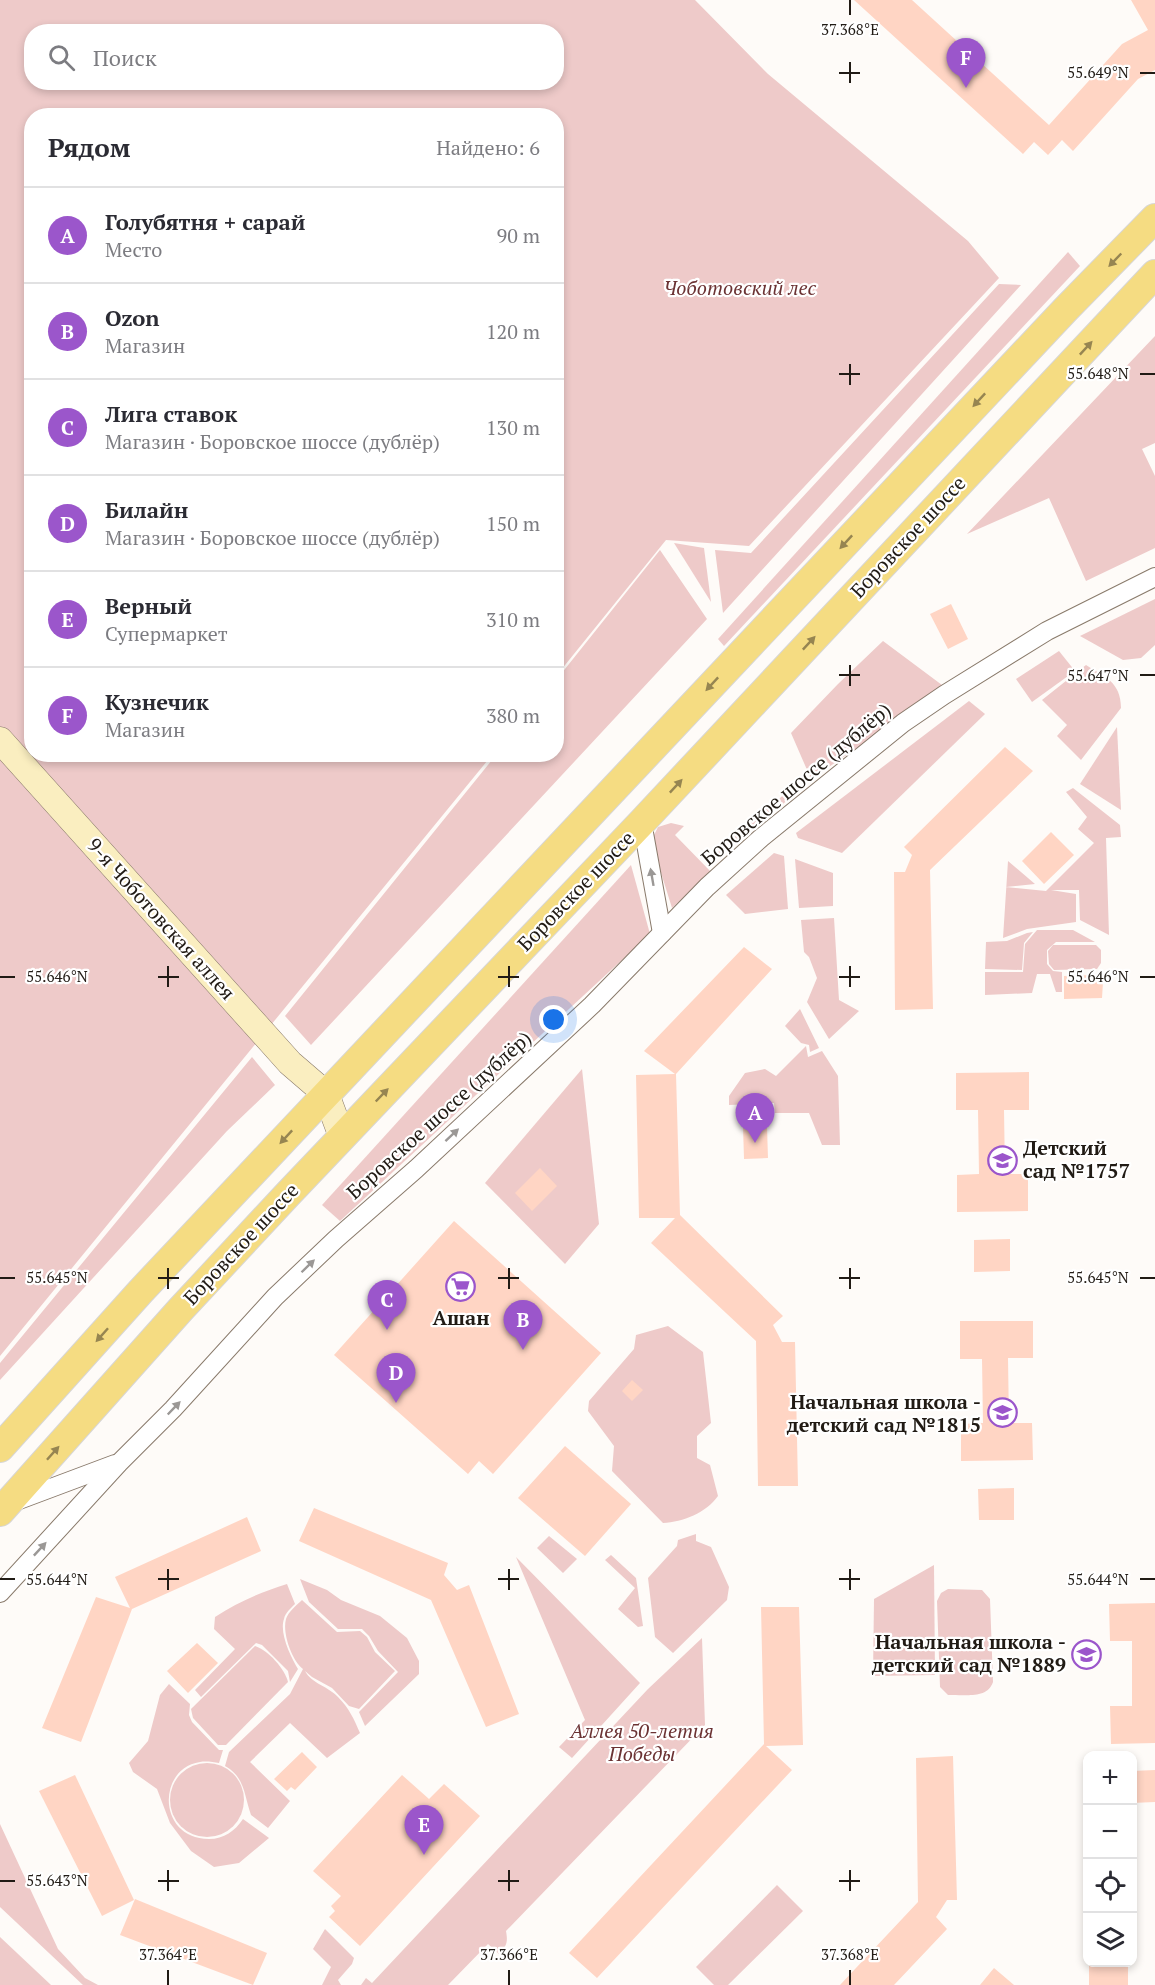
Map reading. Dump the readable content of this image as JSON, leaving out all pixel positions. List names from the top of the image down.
{
  "streets": {
    "main road": ["Боровское шоссе"],
    "street": ["Боровское шоссе (дублёр)", "9-я Чоботовская аллея"]
  },
  "crossings": [
    ["Боровское шоссе", "9-я Чоботовская аллея"]
  ],
  "one_way": ["Боровское шоссе (дублёр)"],
  "parks": ["Чоботовский лес", "Аллея 50-летия Победы"],
  "places": {
    "school or university": ["Детский сад №1757", "Начальная школа - детский сад №1815", "Начальная школа - детский сад №1889"],
    "supermarket": ["Ашан"]
  },
  "page": {
    "search": "Поиск",
    "pins": [
      "F",
      "A",
      "C",
      "B",
      "D",
      "E"
    ],
    "heading": ["Рядом", "Найдено: 6"],
    "list": [
      {
        "mark": "A",
        "name": "Голубятня + сарай",
        "note": "Место",
        "value": "90 m"
      },
      {
        "mark": "B",
        "name": "Ozon",
        "note": "Магазин",
        "value": "120 m"
      },
      {
        "mark": "C",
        "name": "Лига ставок",
        "note": "Магазин · Боровское шоссе (дублёр)",
        "value": "130 m"
      },
      {
        "mark": "D",
        "name": "Билайн",
        "note": "Магазин · Боровское шоссе (дублёр)",
        "value": "150 m"
      },
      {
        "mark": "E",
        "name": "Верный",
        "note": "Супермаркет",
        "value": "310 m"
      },
      {
        "mark": "F",
        "name": "Кузнечик",
        "note": "Магазин",
        "value": "380 m"
      }
    ],
    "map_buttons": ["+", "−"]
  },
  "coordinates": [
    "37.368°E",
    "55.649°N",
    "55.648°N",
    "55.647°N",
    "55.646°N",
    "55.645°N",
    "55.644°N",
    "55.643°N",
    "37.364°E",
    "37.366°E"
  ]
}
